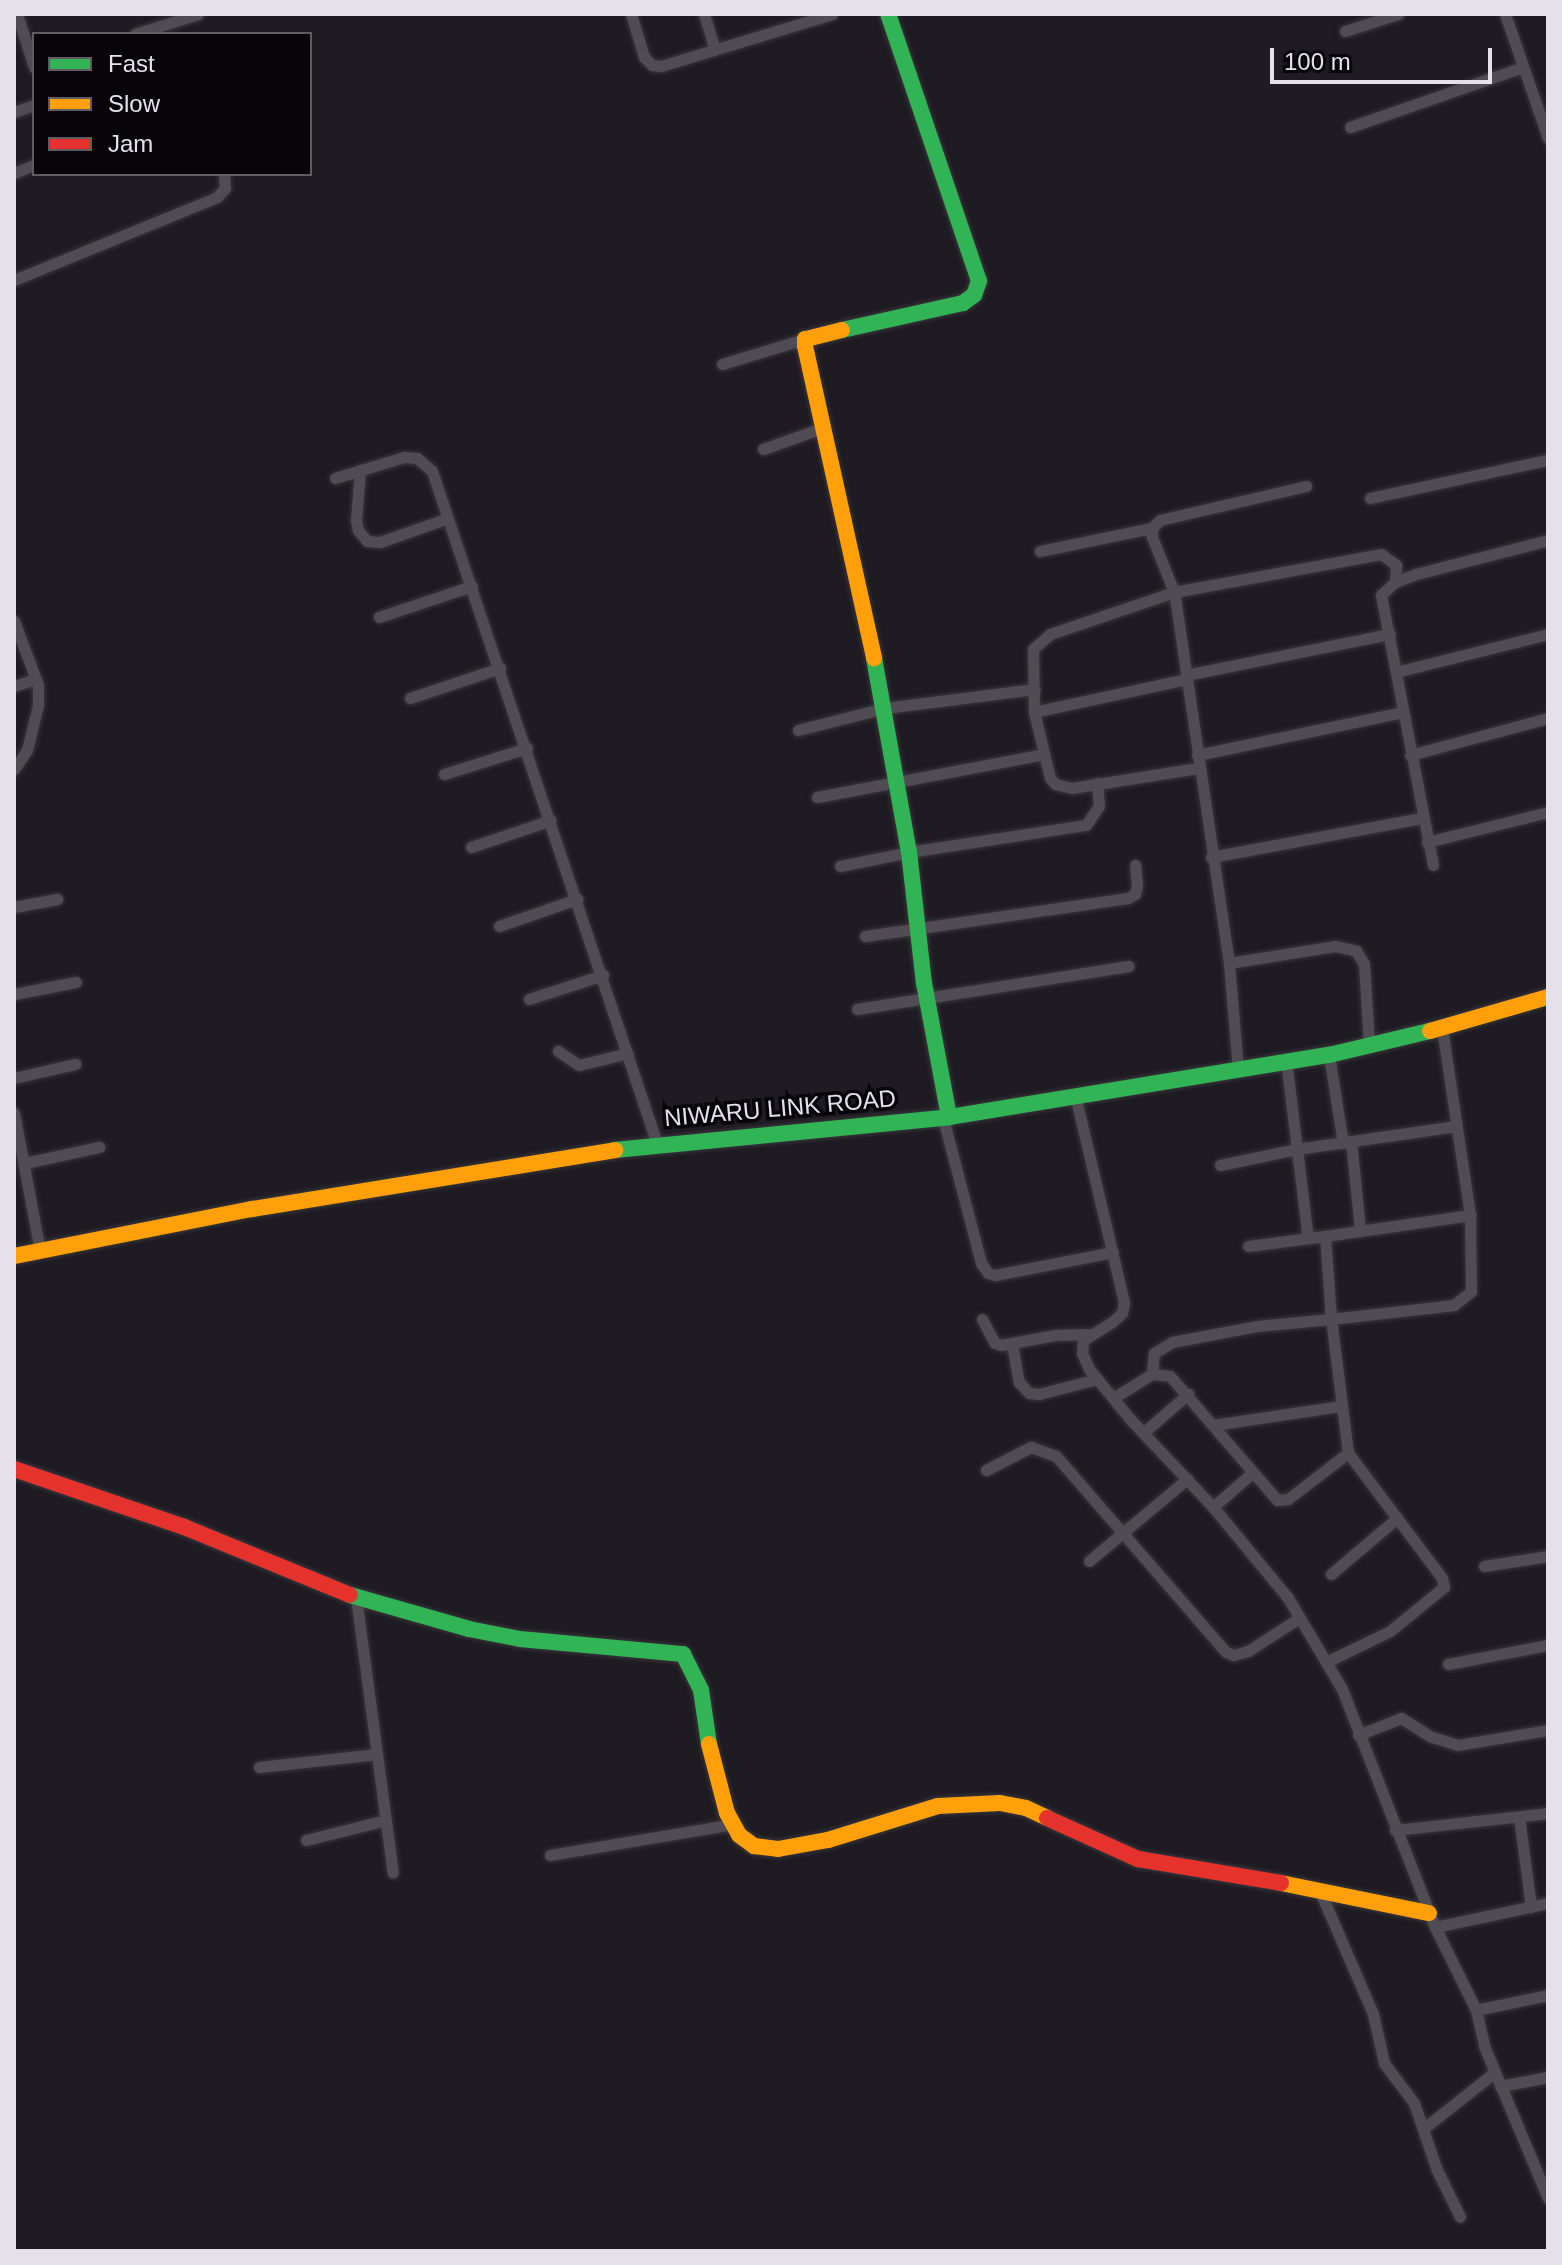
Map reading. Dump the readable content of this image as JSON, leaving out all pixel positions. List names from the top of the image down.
{
  "streets": {
    "street": ["NIWARU LINK ROAD"]
  },
  "legend": ["Fast", "Slow", "Jam"],
  "scale_bar": "100 m"
}
